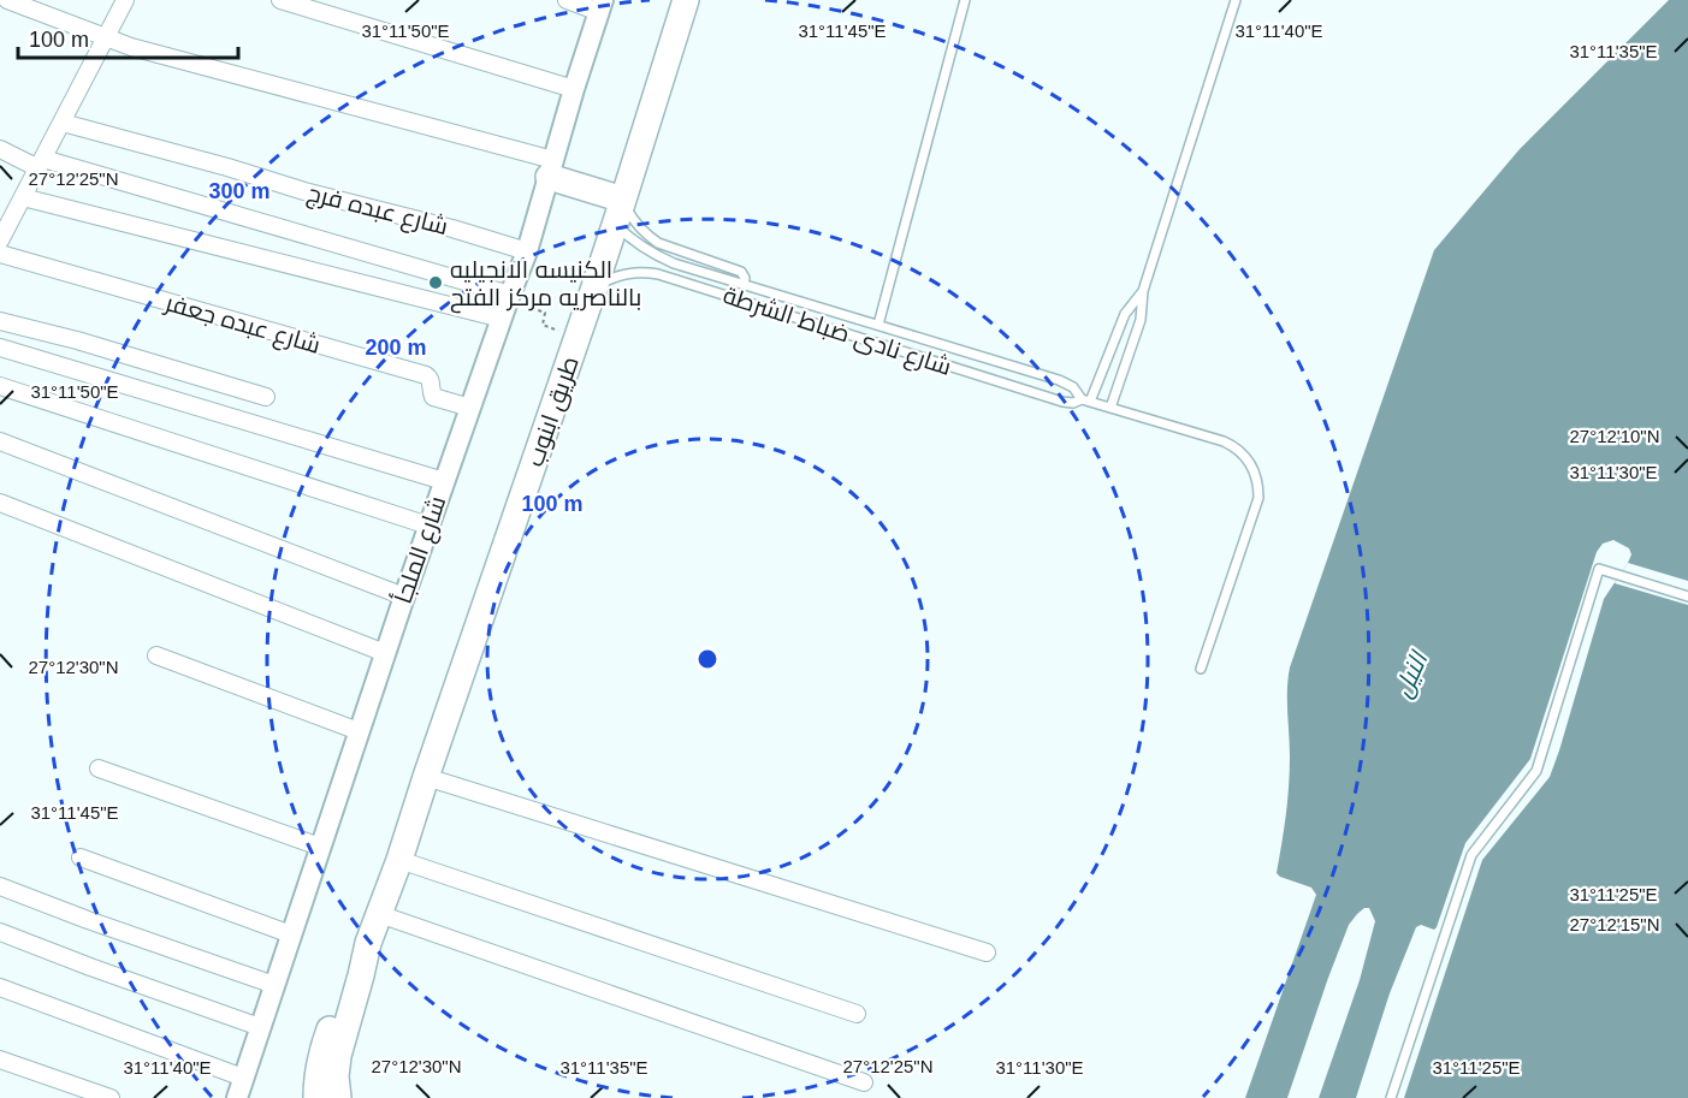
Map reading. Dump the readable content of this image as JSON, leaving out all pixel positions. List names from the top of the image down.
{
  "streets": {
    "main road": ["طريق ابنوب"],
    "street": ["شارع عبده فرج", "شارع عبده جعفر", "شارع الملجأ"],
    "lane": ["شارع نادى ضباط الشرطة"]
  },
  "crossings": [
    ["شارع عبده فرج", "شارع الملجأ"],
    ["شارع عبده جعفر", "شارع الملجأ"],
    ["شارع نادى ضباط الشرطة", "طريق ابنوب"]
  ],
  "water": ["النيل"],
  "places": ["الكنيسه الانجيليه بالناصريه مركز الفتح"],
  "scale_bar": "100 m",
  "coordinates": [
    "31°11'50\"E",
    "31°11'45\"E",
    "31°11'40\"E",
    "31°11'35\"E",
    "27°12'25\"N",
    "27°12'10\"N",
    "31°11'30\"E",
    "27°12'30\"N",
    "31°11'25\"E",
    "27°12'15\"N"
  ],
  "rings": ["300 m", "200 m", "100 m"]
}
